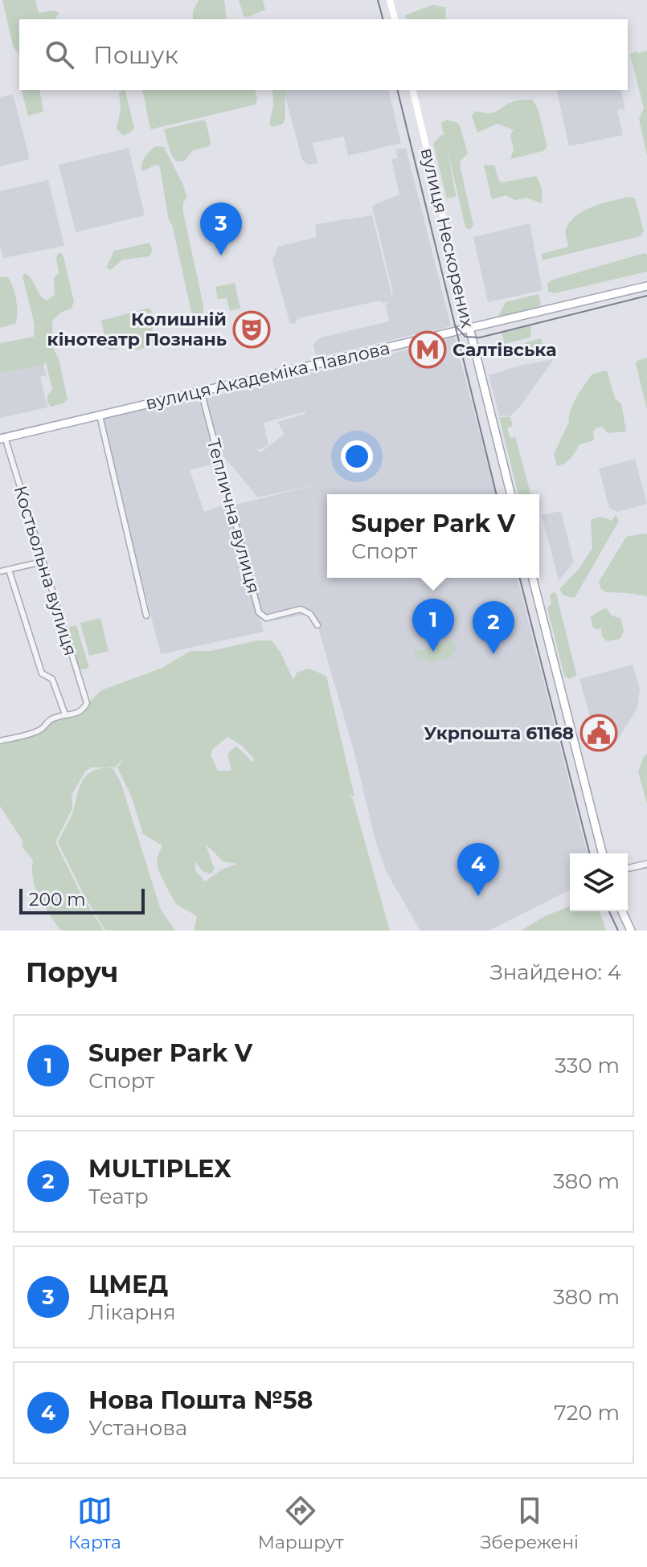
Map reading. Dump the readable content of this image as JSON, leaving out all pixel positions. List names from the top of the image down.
{
  "streets": {
    "main road": ["вулиця Нескорених", "вулиця Академіка Павлова"],
    "street": ["Теплична вулиця", "Костьольна вулиця"]
  },
  "crossings": [
    ["вулиця Нескорених", "вулиця Академіка Павлова"],
    ["вулиця Академіка Павлова", "Теплична вулиця"],
    ["вулиця Академіка Павлова", "Костьольна вулиця"]
  ],
  "places": {
    "theatre": ["Колишній кінотеатр Познань"],
    "metro station": ["Салтівська"],
    "public building": ["Укрпошта 61168"]
  },
  "scale_bar": "200 m",
  "page": {
    "search": "Пошук",
    "pins": [
      "3",
      "1",
      "2",
      "4"
    ],
    "popup": ["Super Park V", "Спорт"],
    "scale": "200 m",
    "heading": ["Поруч", "Знайдено: 4"],
    "list": [
      {
        "mark": "1",
        "name": "Super Park V",
        "note": "Спорт",
        "value": "330 m"
      },
      {
        "mark": "2",
        "name": "MULTIPLEX",
        "note": "Театр",
        "value": "380 m"
      },
      {
        "mark": "3",
        "name": "ЦМЕД",
        "note": "Лікарня",
        "value": "380 m"
      },
      {
        "mark": "4",
        "name": "Нова Пошта №58",
        "note": "Установа",
        "value": "720 m"
      }
    ],
    "nav": ["Карта", "Маршрут", "Збережені"]
  }
}
